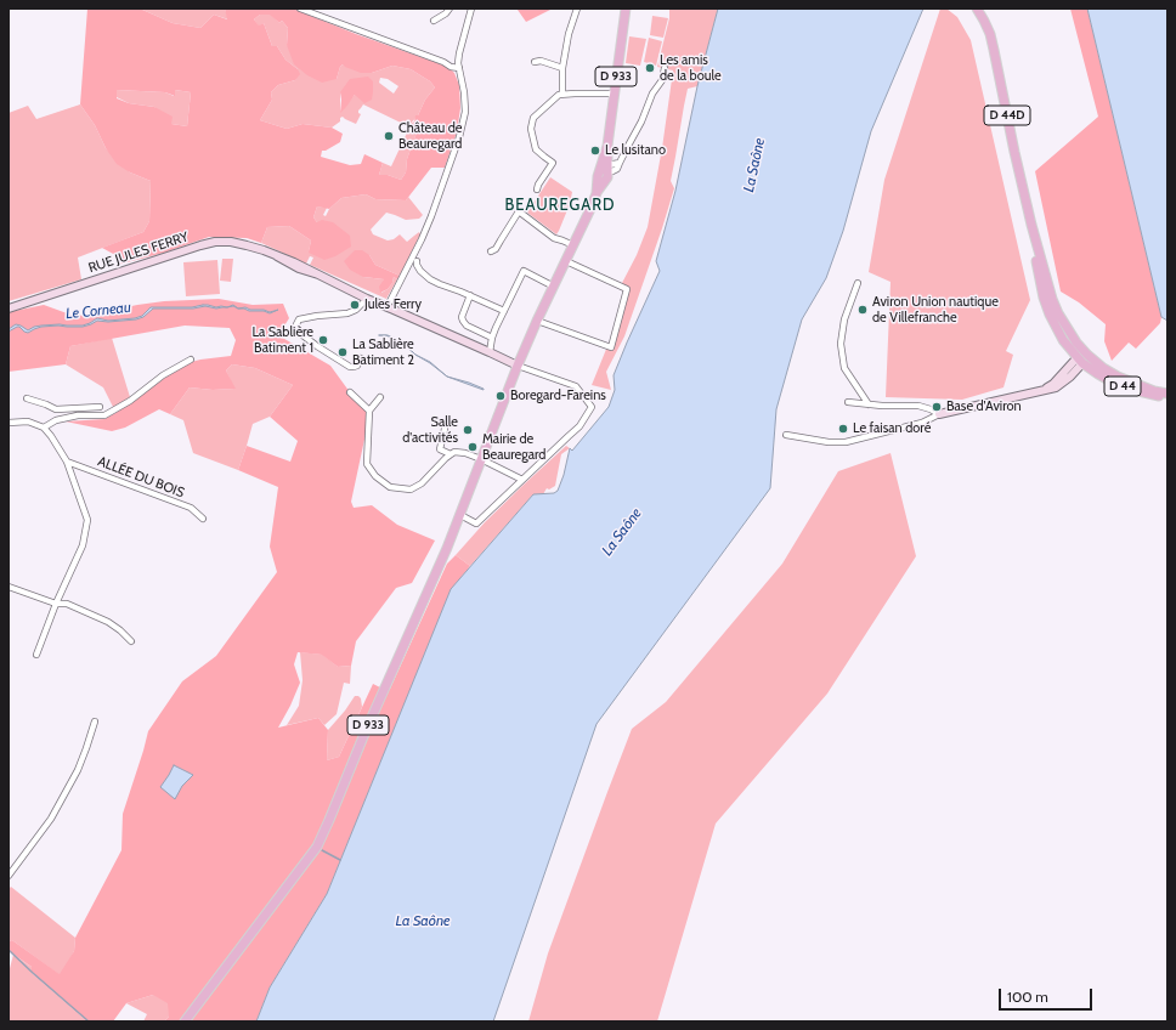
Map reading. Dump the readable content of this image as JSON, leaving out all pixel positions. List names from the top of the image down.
{
  "streets": {
    "main road": ["D 933", "D 44D", "D 44"],
    "street": ["RUE JULES FERRY", "ALLÉE DU BOIS"]
  },
  "crossings": [
    ["D 933", "RUE JULES FERRY"],
    ["D 44D", "D 44"]
  ],
  "districts": ["BEAUREGARD"],
  "water": ["La Saône", "Le Corneau"],
  "places": [
    "Les amis de la boule",
    "Château de Beauregard",
    "Le lusitano",
    "Jules Ferry",
    "Aviron Union nautique de Villefranche",
    "La Sablière Batiment 1",
    "La Sablière Batiment 2",
    "Boregard-Fareins",
    "Base d'Aviron",
    "Le faisan doré",
    "Salle d'activités",
    "Mairie de Beauregard"
  ],
  "scale_bar": "100 m"
}
